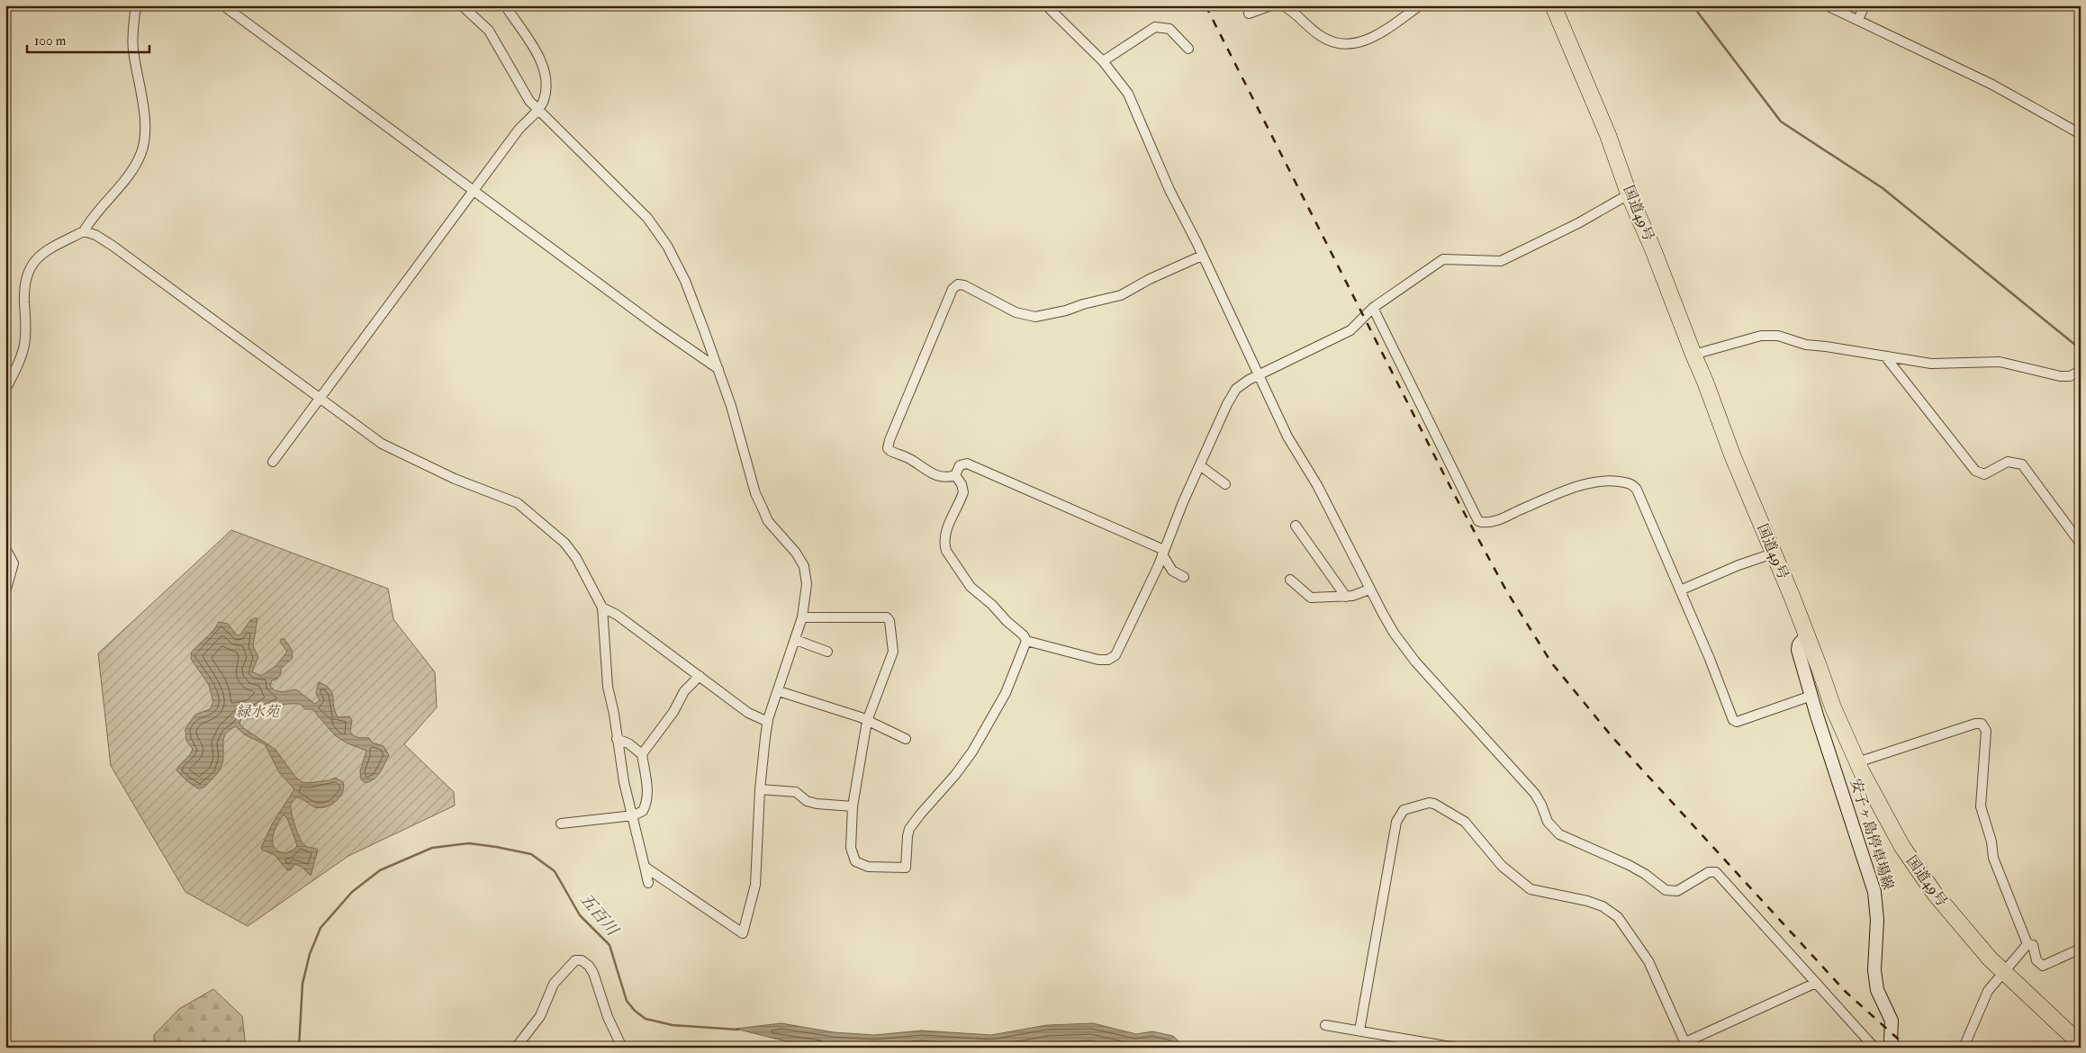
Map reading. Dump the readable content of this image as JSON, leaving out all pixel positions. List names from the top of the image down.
{
  "streets": {
    "highway": ["国道49号"],
    "main road": ["安子ヶ島停車場線"]
  },
  "crossings": [
    ["国道49号", "安子ヶ島停車場線"]
  ],
  "water": ["五百川"],
  "parks": ["緑水苑"],
  "scale_bar": "100 m"
}
